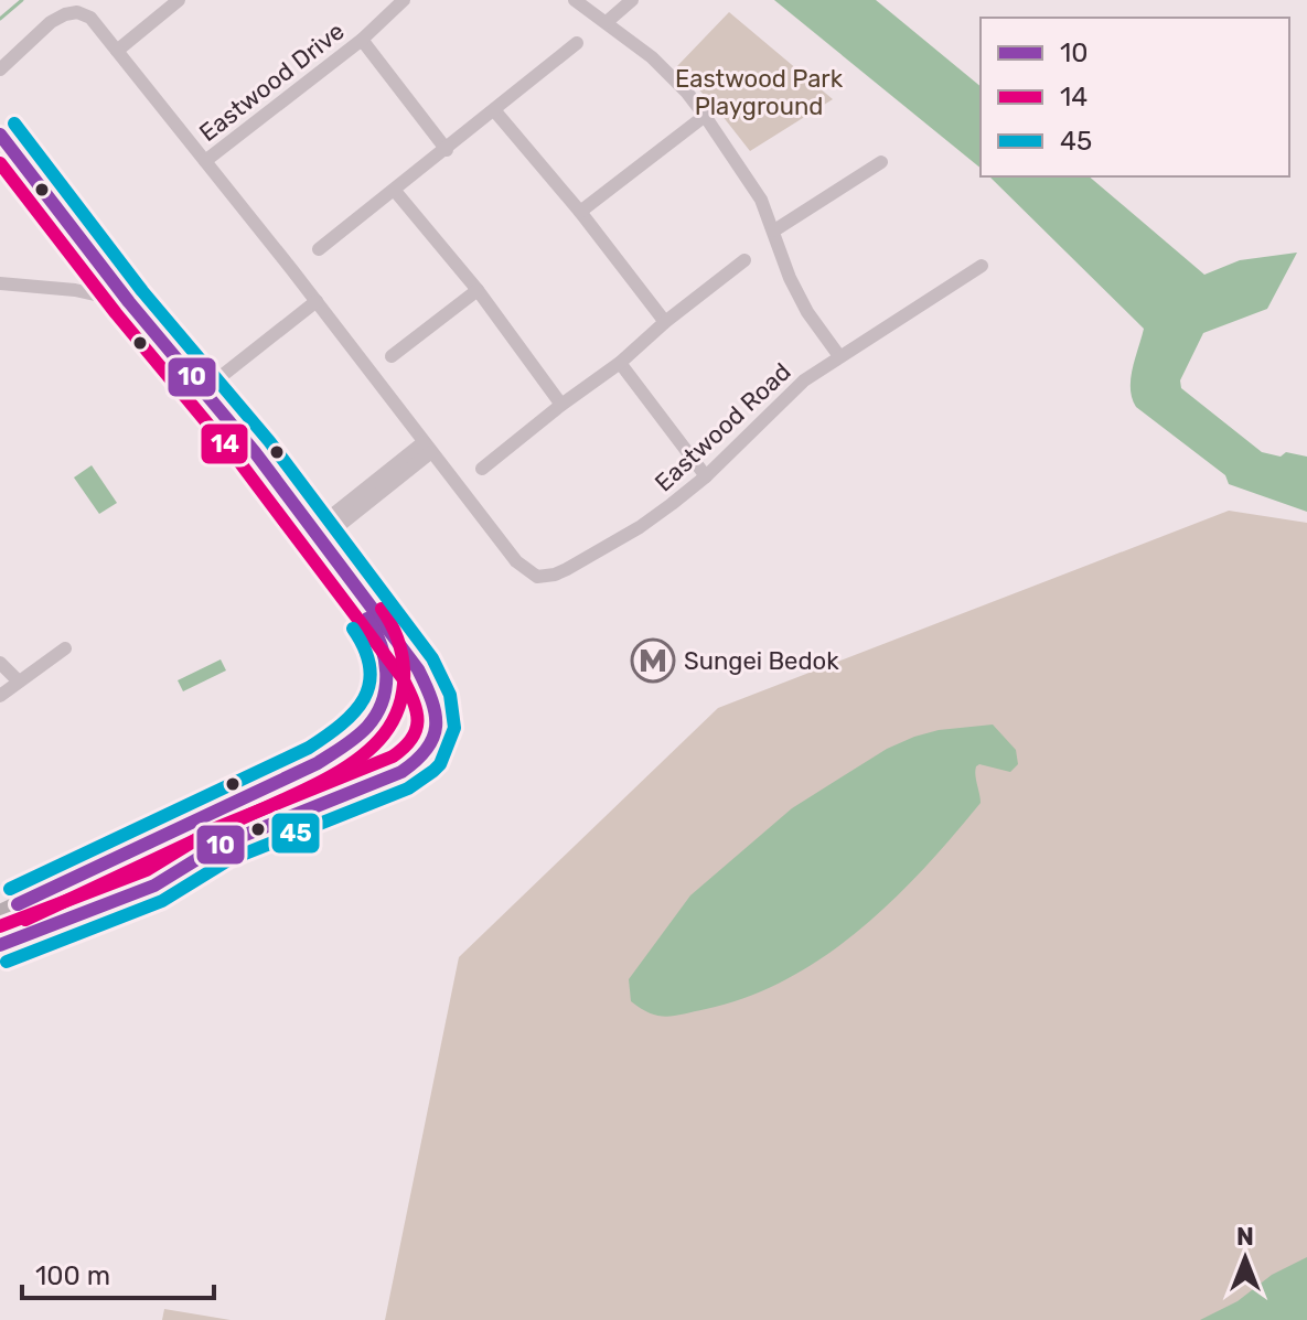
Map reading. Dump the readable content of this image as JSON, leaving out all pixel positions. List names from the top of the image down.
{
  "streets": {
    "street": ["Eastwood Drive", "Eastwood Road"]
  },
  "crossings": [
    ["Eastwood Drive", "Eastwood Road"]
  ],
  "parks": ["Eastwood Park Playground"],
  "places": {
    "metro station": ["Sungei Bedok"]
  },
  "lines": ["transit line 45", "transit line 10", "transit line 14"],
  "legend": ["10", "14", "45"],
  "scale_bar": "100 m",
  "north": "top"
}
